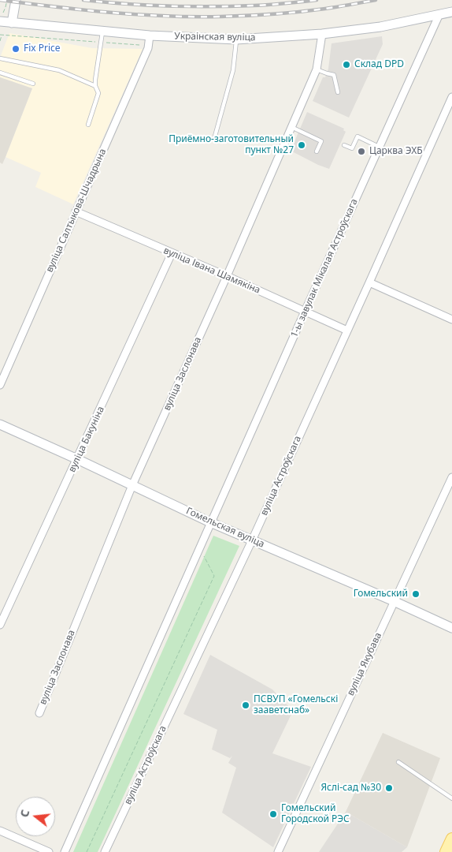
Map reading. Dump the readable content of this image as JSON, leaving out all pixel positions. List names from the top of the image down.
{
  "streets": {
    "street": [
      "Украінская вуліца",
      "вуліца Салтыкова-Шчадрына",
      "1-ы завулак Мікалая Астроўскага",
      "вуліца Івана Шамякіна",
      "вуліца Заслонава",
      "вуліца Бакуніна",
      "вуліца Астроўскага",
      "Гомельская вуліца",
      "вуліца Якубава"
    ]
  },
  "crossings": [
    ["Украінская вуліца", "вуліца Салтыкова-Шчадрына"],
    ["Украінская вуліца", "1-ы завулак Мікалая Астроўскага"],
    ["Украінская вуліца", "вуліца Заслонава"],
    ["вуліца Салтыкова-Шчадрына", "вуліца Івана Шамякіна"],
    ["1-ы завулак Мікалая Астроўскага", "вуліца Івана Шамякіна"],
    ["1-ы завулак Мікалая Астроўскага", "Гомельская вуліца"],
    ["вуліца Івана Шамякіна", "вуліца Заслонава"],
    ["вуліца Івана Шамякіна", "вуліца Бакуніна"],
    ["вуліца Івана Шамякіна", "вуліца Астроўскага"],
    ["вуліца Заслонава", "Гомельская вуліца"],
    ["вуліца Бакуніна", "Гомельская вуліца"],
    ["вуліца Астроўскага", "Гомельская вуліца"],
    ["Гомельская вуліца", "вуліца Якубава"]
  ],
  "places": [
    "Fix Price",
    "Склад DPD",
    "Приёмно-заготовительный пункт №27",
    "Царква ЭХБ",
    "Гомельский",
    "ПСВУП «Гомельскі зааветснаб»",
    "Яслі-сад №30",
    "Гомельский Городской РЭС"
  ],
  "north": "left"
}
